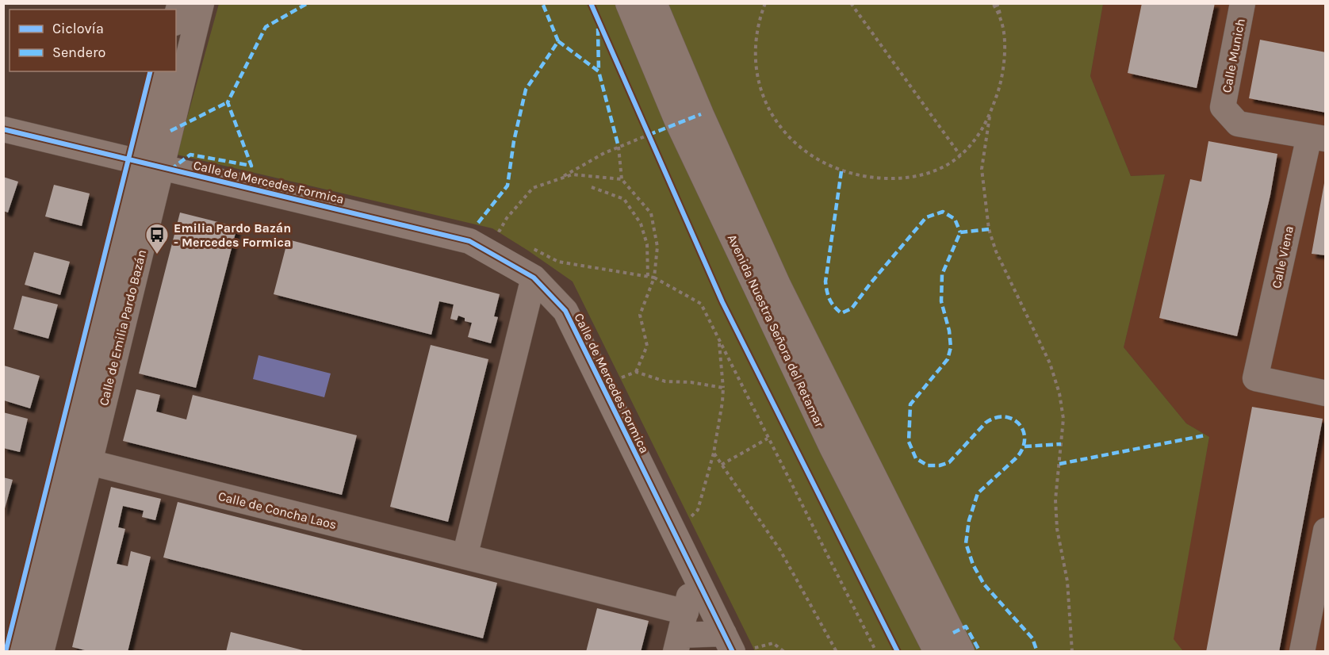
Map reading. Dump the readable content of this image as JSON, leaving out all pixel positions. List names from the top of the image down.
{
  "streets": {
    "street": [
      "Calle Munich",
      "Calle de Mercedes Formica",
      "Calle Viena",
      "Calle de Emilia Pardo Bazán",
      "Avenida Nuestra Señora del Retamar",
      "Calle de Concha Laos"
    ]
  },
  "crossings": [
    ["Calle Munich", "Calle Viena"],
    ["Calle de Mercedes Formica", "Calle de Emilia Pardo Bazán"],
    ["Calle de Mercedes Formica", "Calle de Concha Laos"],
    ["Calle de Emilia Pardo Bazán", "Calle de Concha Laos"]
  ],
  "places": {
    "bus stop": ["Emilia Pardo Bazán - Mercedes Formica"]
  },
  "legend": ["Ciclovía", "Sendero"]
}
